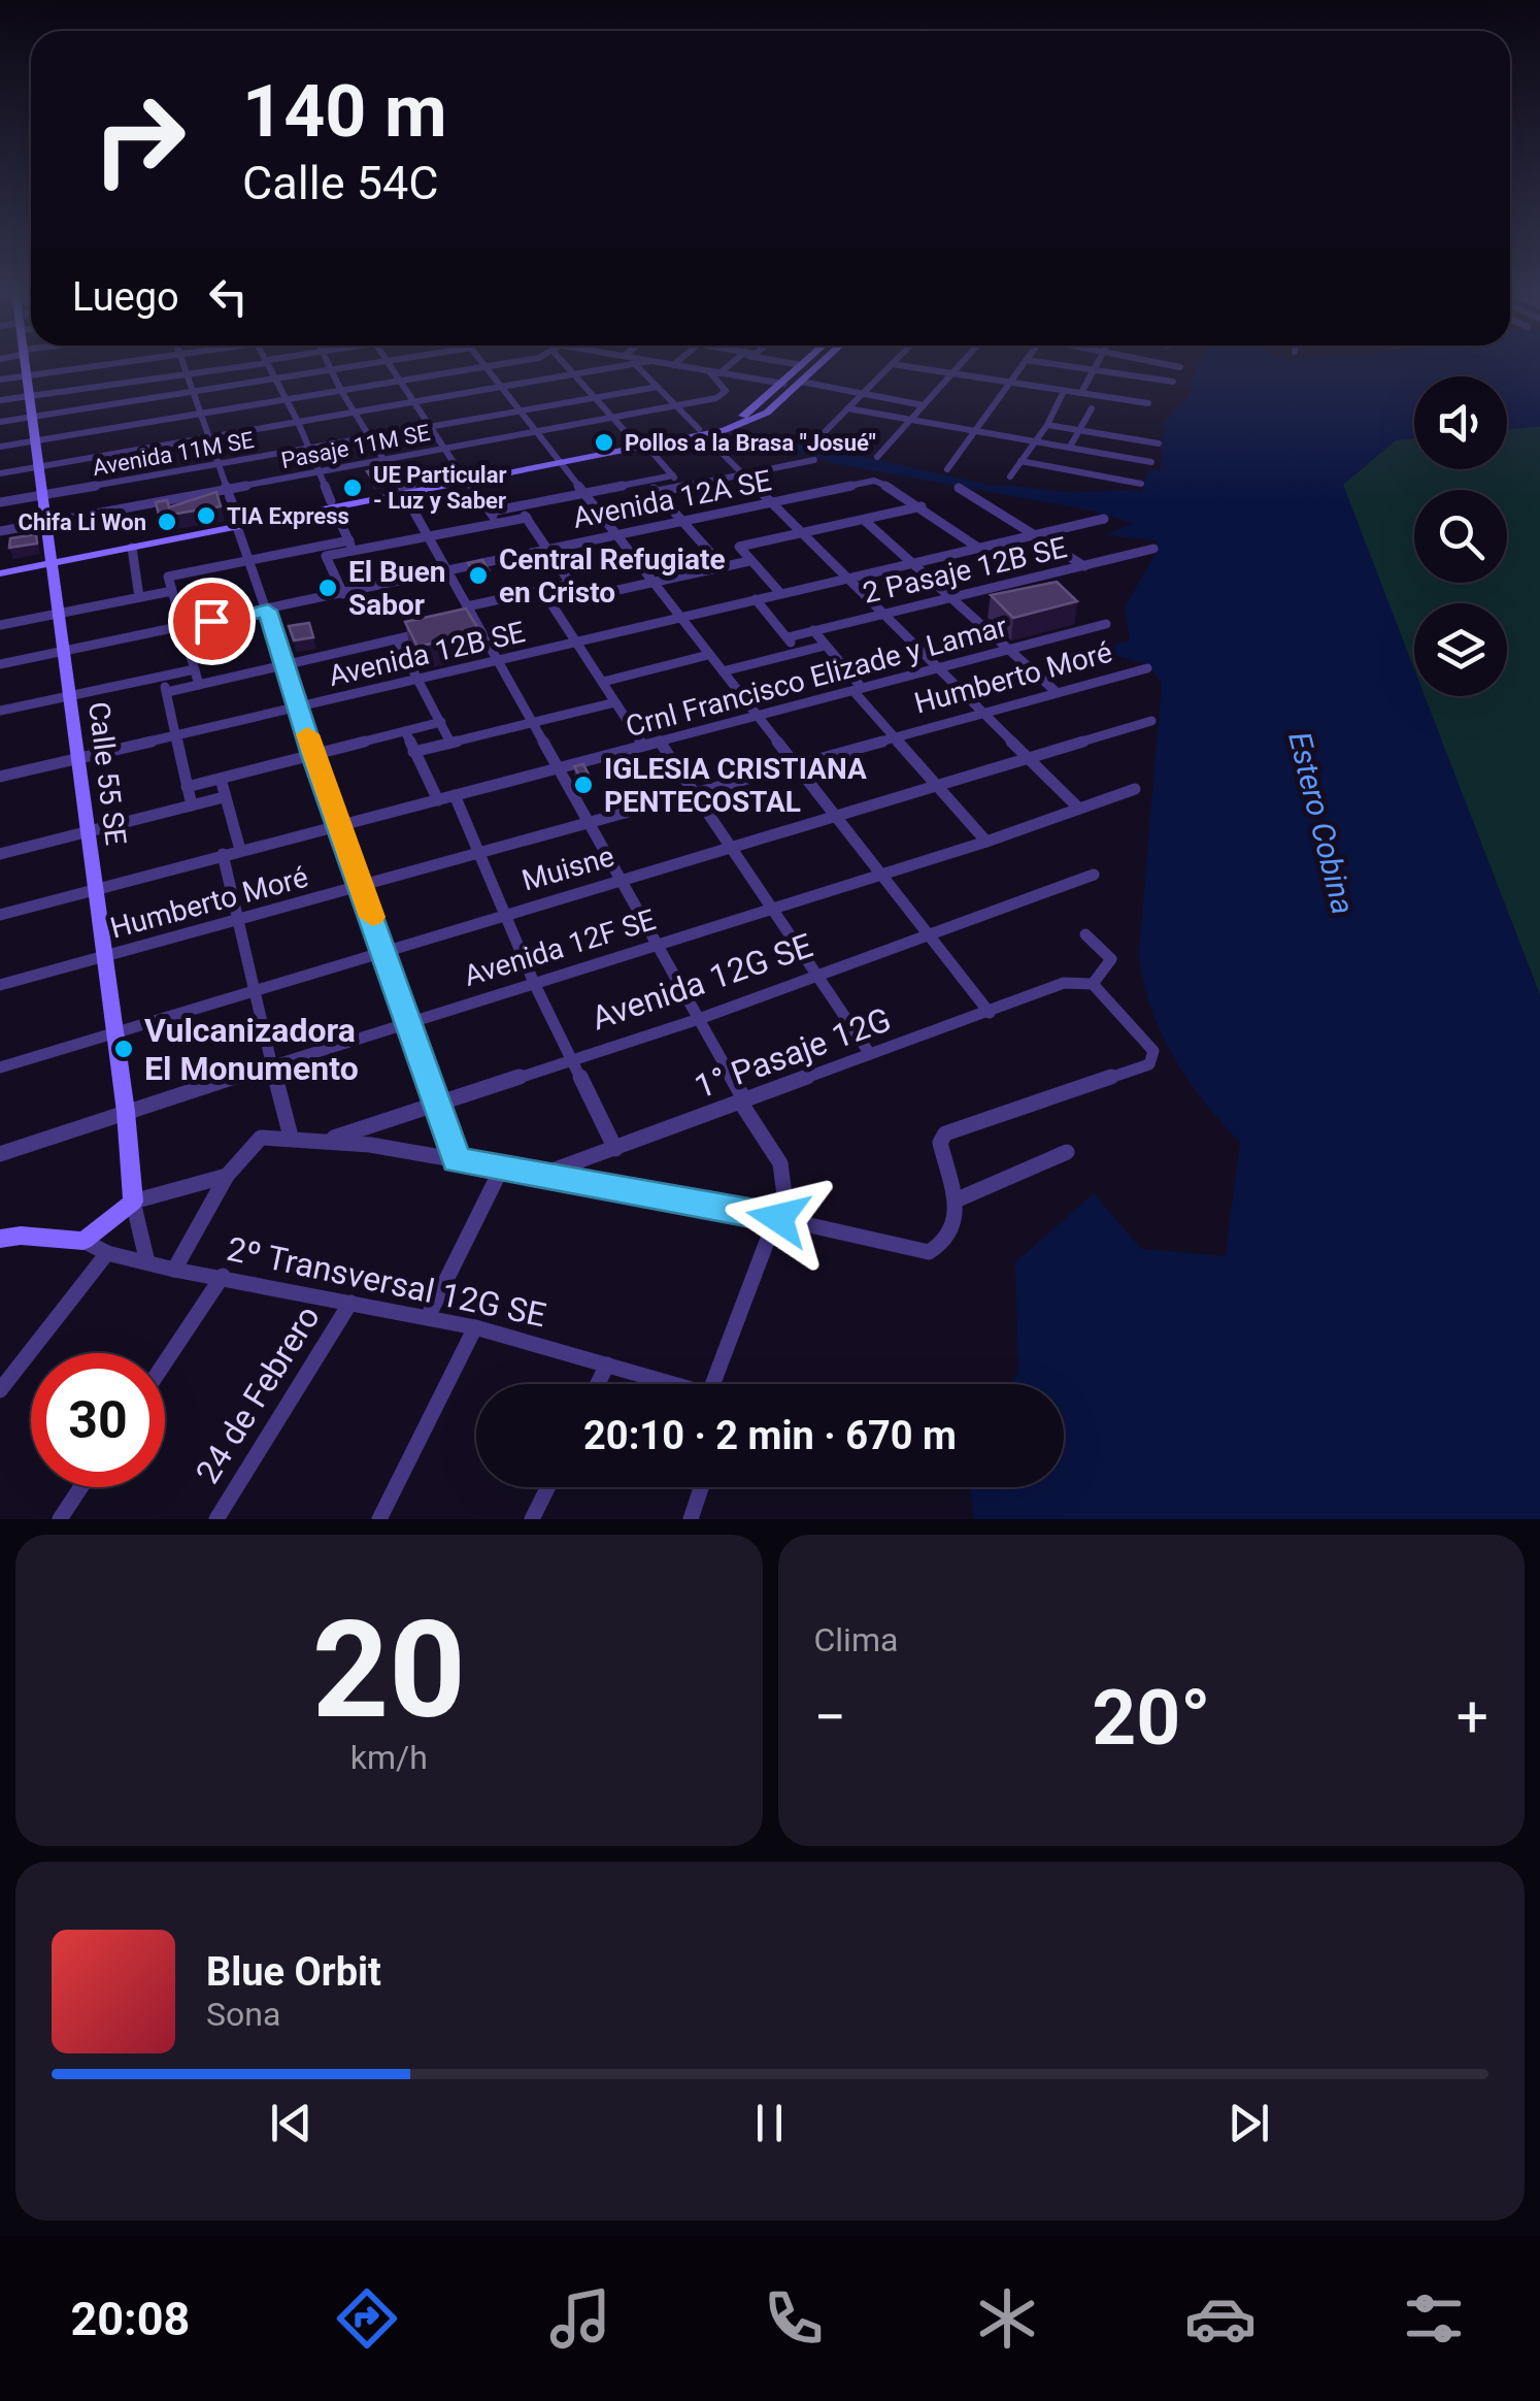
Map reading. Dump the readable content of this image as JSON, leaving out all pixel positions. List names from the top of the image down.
{
  "streets": {
    "main road": ["Calle 55 SE", "2º Transversal 12G SE"],
    "street": [
      "Pasaje 11M SE",
      "Avenida 11M SE",
      "Avenida 12A SE",
      "2 Pasaje 12B SE",
      "Avenida 12B SE",
      "Crnl Francisco Elizade y Lamar",
      "Humberto Moré",
      "Muisne",
      "Avenida 12F SE",
      "Avenida 12G SE",
      "1° Pasaje 12G",
      "24 de Febrero"
    ]
  },
  "crossings": [
    ["Pasaje 11M SE", "Calle 55 SE"],
    ["Avenida 11M SE", "Calle 55 SE"],
    ["Avenida 12A SE", "Calle 55 SE"],
    ["Avenida 12B SE", "Calle 55 SE"],
    ["Crnl Francisco Elizade y Lamar", "Calle 55 SE"],
    ["Humberto Moré", "Calle 55 SE"],
    ["Calle 55 SE", "Muisne"],
    ["Calle 55 SE", "Avenida 12F SE"],
    ["Calle 55 SE", "2º Transversal 12G SE"],
    ["2º Transversal 12G SE", "24 de Febrero"]
  ],
  "water": ["Estero Cobina"],
  "places": [
    "Pollos a la Brasa \"Josué\"",
    "UE Particular - Luz y Saber",
    "TIA Express",
    "Chifa Li Won",
    "Central Refugiate en Cristo",
    "El Buen Sabor",
    "IGLESIA CRISTIANA PENTECOSTAL",
    "Vulcanizadora El Monumento"
  ],
  "page": {
    "turn": ["140 m", "Calle 54C"],
    "then": "Luego",
    "limit": "30",
    "trip": "20:10 · 2 min · 670 m",
    "tile": [
      ["20", "km/h"],
      "Clima"
    ],
    "heat": ["−", "20°", "+"],
    "song": ["Blue Orbit", "Sona"],
    "tabs": "20:08"
  }
}
